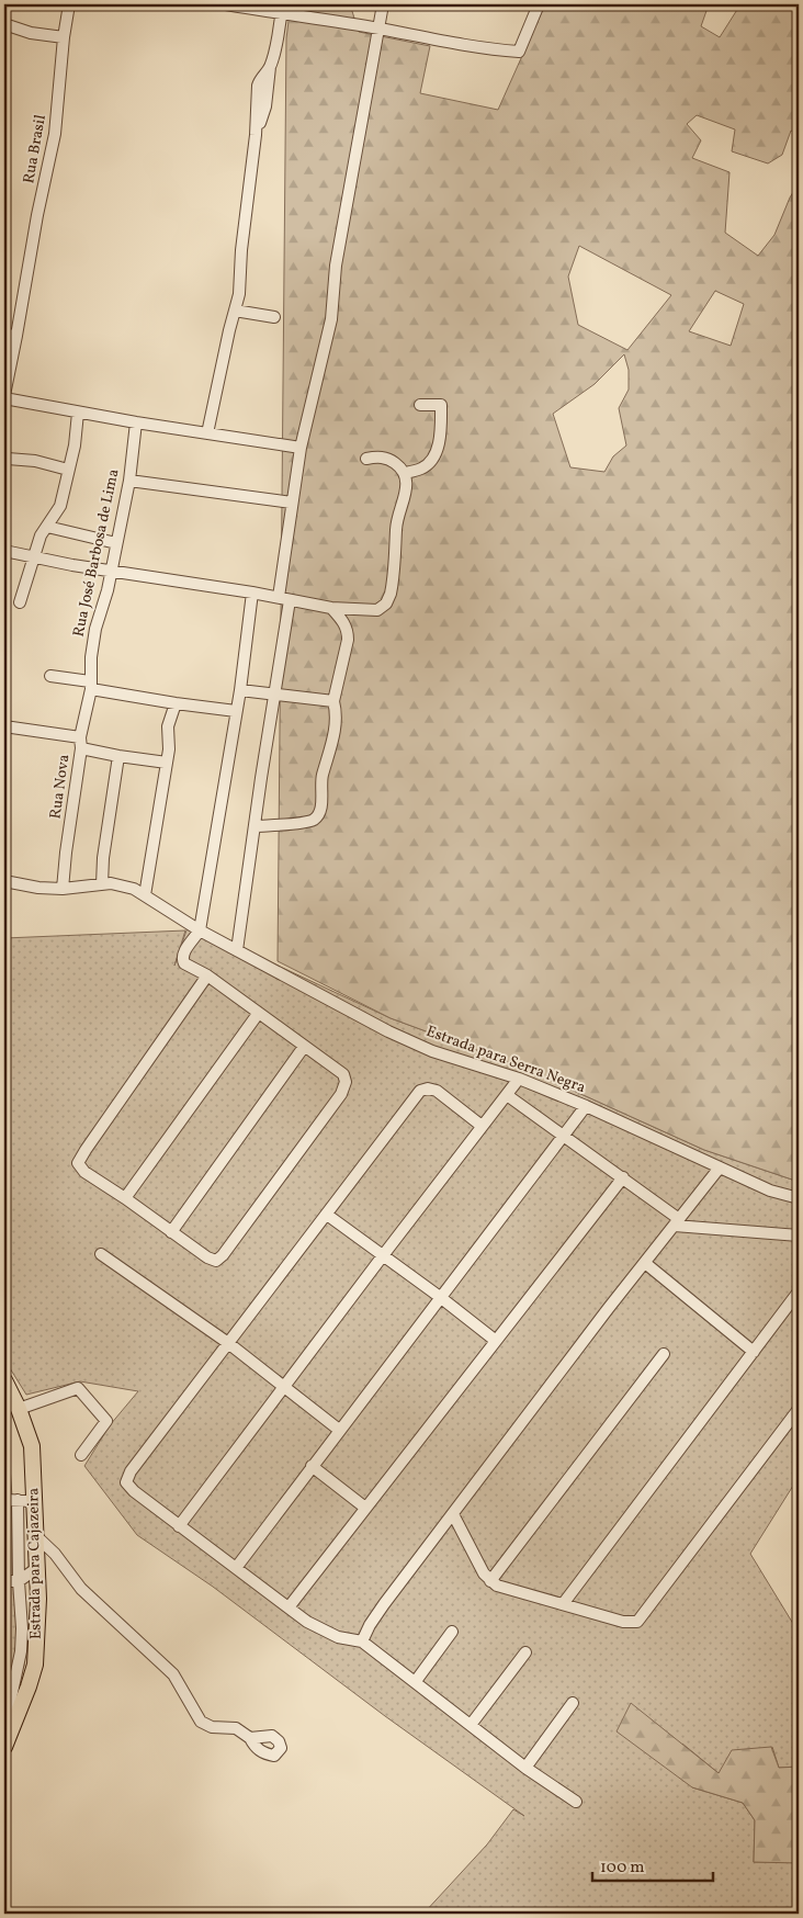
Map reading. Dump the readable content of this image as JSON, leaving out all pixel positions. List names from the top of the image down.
{
  "streets": {
    "main road": ["Estrada para Cajazeira"],
    "street": [
      "Rua Brasil",
      "Rua José Barbosa de Lima",
      "Rua Nova",
      "Estrada para Serra Negra"
    ]
  },
  "crossings": [
    ["Rua José Barbosa de Lima", "Rua Nova"],
    ["Rua Nova", "Estrada para Serra Negra"]
  ],
  "scale_bar": "100 m"
}
